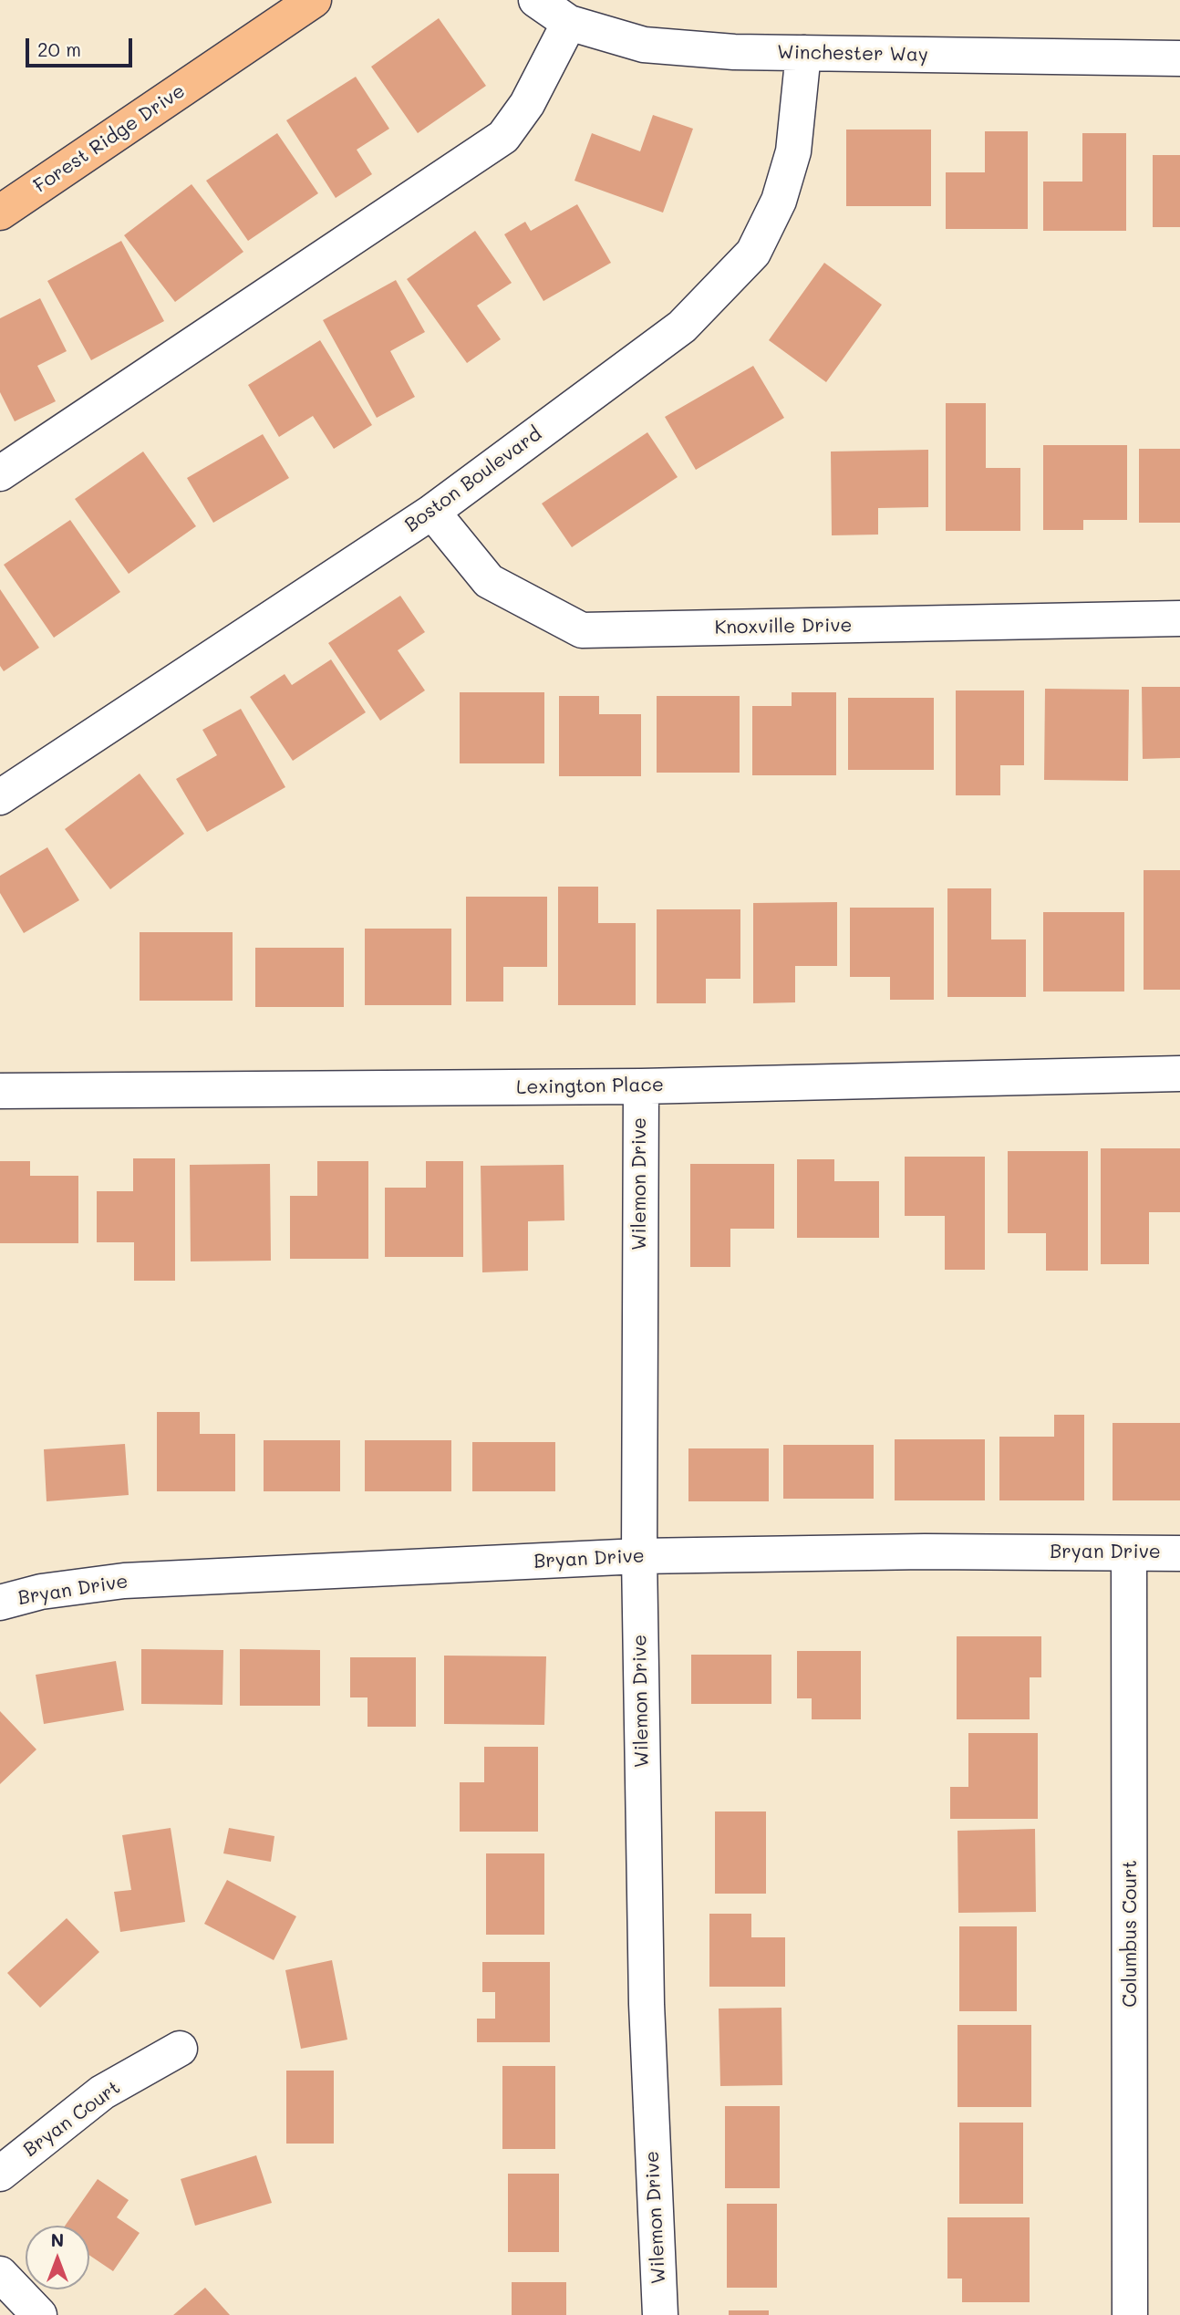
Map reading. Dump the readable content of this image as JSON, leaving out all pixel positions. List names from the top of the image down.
{
  "streets": {
    "main road": ["Forest Ridge Drive"],
    "street": [
      "Winchester Way",
      "Boston Boulevard",
      "Knoxville Drive",
      "Lexington Place",
      "Wilemon Drive",
      "Bryan Drive",
      "Columbus Court",
      "Bryan Court"
    ]
  },
  "crossings": [
    ["Winchester Way", "Boston Boulevard"],
    ["Boston Boulevard", "Knoxville Drive"],
    ["Lexington Place", "Wilemon Drive"],
    ["Wilemon Drive", "Bryan Drive"],
    ["Bryan Drive", "Columbus Court"]
  ],
  "scale_bar": "20 m",
  "north": "top"
}
